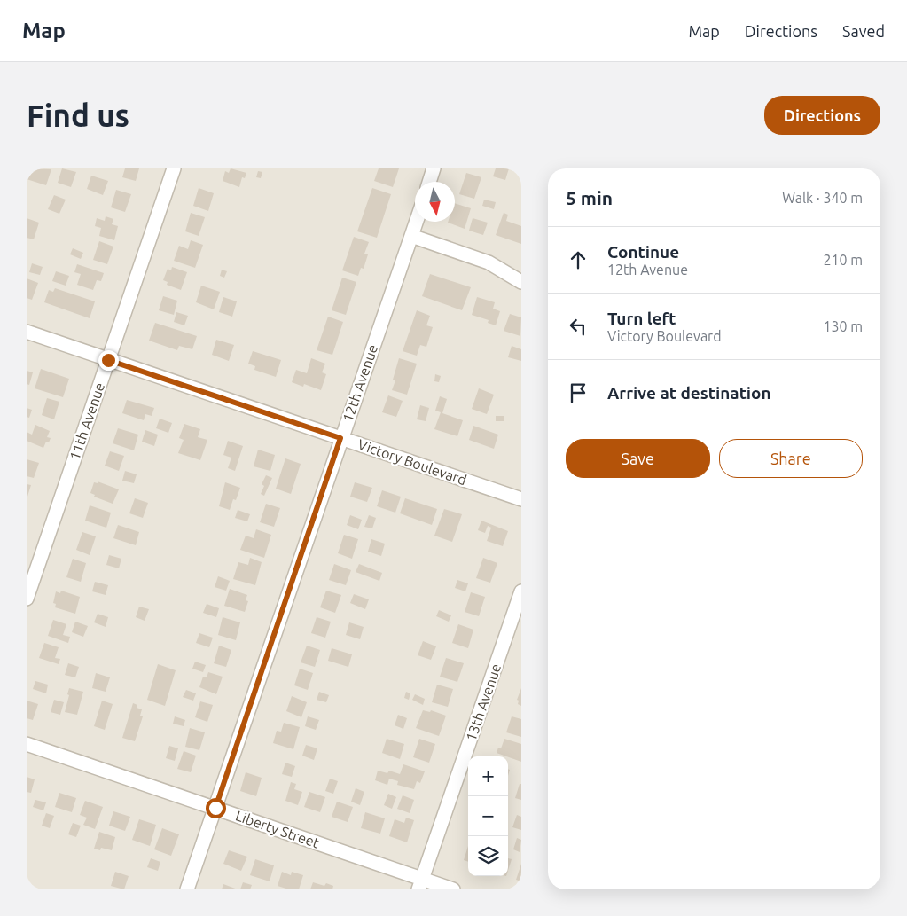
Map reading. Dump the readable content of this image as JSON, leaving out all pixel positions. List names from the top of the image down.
{
  "streets": {
    "street": [
      "12th Avenue",
      "11th Avenue",
      "Victory Boulevard",
      "13th Avenue",
      "Liberty Street"
    ]
  },
  "crossings": [
    ["12th Avenue", "Victory Boulevard"],
    ["12th Avenue", "Liberty Street"],
    ["11th Avenue", "Victory Boulevard"],
    ["13th Avenue", "Liberty Street"]
  ],
  "north": "bottom",
  "page": {
    "header": "Map",
    "nav": ["Map", "Directions", "Saved"],
    "buttons": [
      "Directions",
      ["Save", "Share"]
    ],
    "title": "Find us",
    "heading": ["5 min", "Walk · 340 m"],
    "list": [
      ["Continue", "12th Avenue", "210 m"],
      ["Turn left", "Victory Boulevard", "130 m"],
      "Arrive at destination"
    ],
    "map_buttons": ["+", "−"]
  }
}
